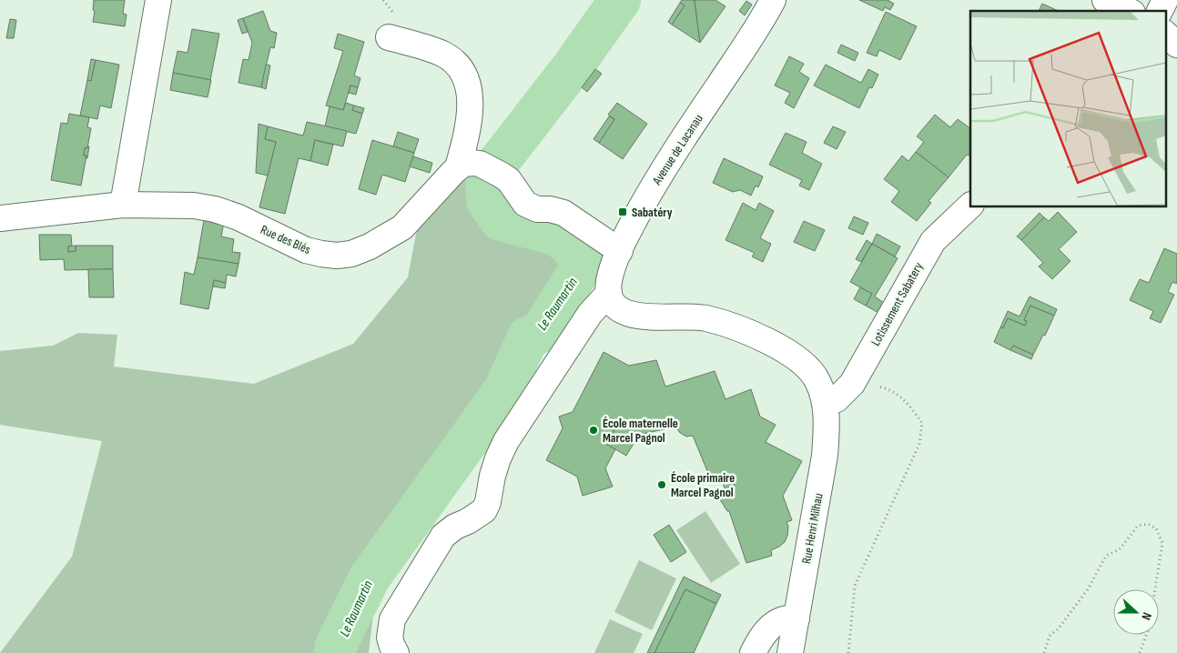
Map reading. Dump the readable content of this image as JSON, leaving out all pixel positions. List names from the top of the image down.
{
  "streets": {
    "street": [
      "Avenue de Lacanau",
      "Rue des Blés",
      "Lotissement Sabatery",
      "Rue Henri Milhau"
    ]
  },
  "crossings": [
    ["Lotissement Sabatery", "Rue Henri Milhau"]
  ],
  "water": ["Le Raumartin"],
  "places": {
    "transit": ["Sabatéry"],
    "other": ["École maternelle Marcel Pagnol", "École primaire Marcel Pagnol"]
  },
  "north": "right"
}
